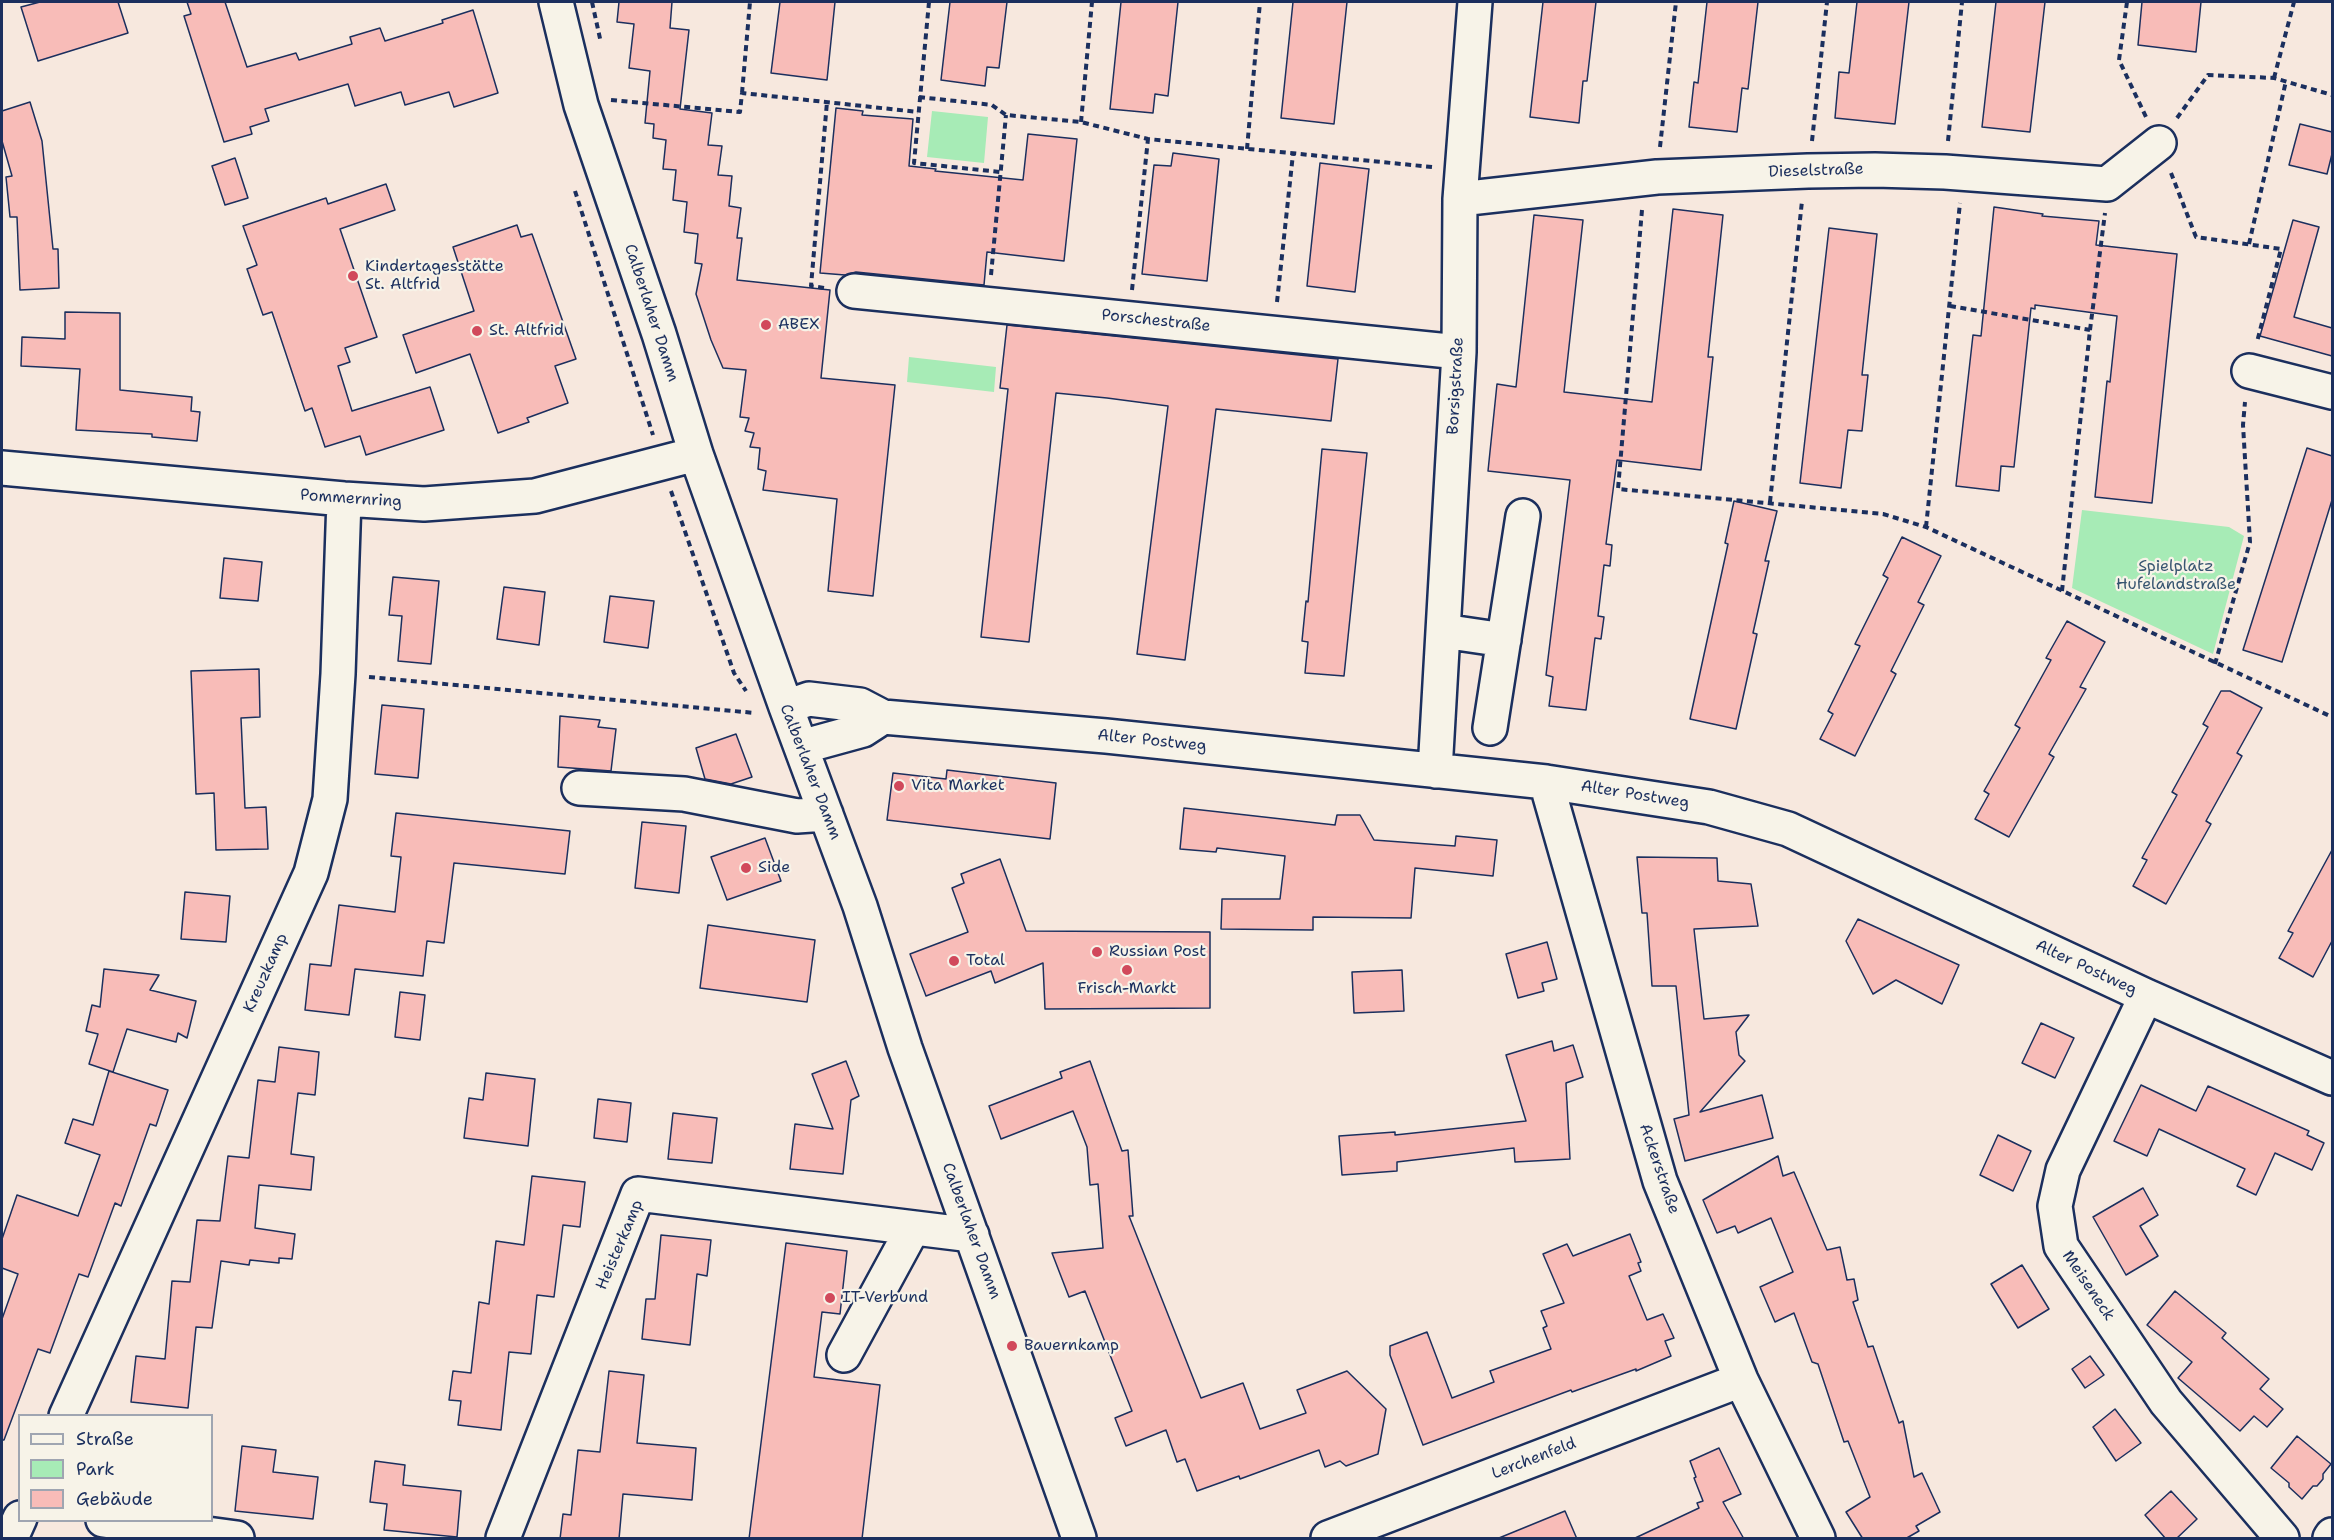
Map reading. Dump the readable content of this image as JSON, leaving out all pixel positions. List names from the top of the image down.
{
  "streets": {
    "street": [
      "Dieselstraße",
      "Calberlaher Damm",
      "Porschestraße",
      "Borsigstraße",
      "Pommernring",
      "Alter Postweg",
      "Kreuzkamp",
      "Ackerstraße",
      "Heisterkamp",
      "Meiseneck",
      "Lerchenfeld"
    ]
  },
  "crossings": [
    ["Dieselstraße", "Borsigstraße"],
    ["Calberlaher Damm", "Pommernring"],
    ["Calberlaher Damm", "Alter Postweg"],
    ["Calberlaher Damm", "Heisterkamp"],
    ["Porschestraße", "Borsigstraße"],
    ["Borsigstraße", "Alter Postweg"],
    ["Pommernring", "Kreuzkamp"],
    ["Alter Postweg", "Ackerstraße"],
    ["Alter Postweg", "Meiseneck"],
    ["Ackerstraße", "Lerchenfeld"]
  ],
  "parks": ["Spielplatz Hufelandstraße"],
  "places": [
    "Kindertagesstätte St. Altfrid",
    "ABEX",
    "St. Altfrid",
    "Vita Market",
    "Side",
    "Russian Post",
    "Total",
    "Frisch-Markt",
    "IT-Verbund",
    "Bauernkamp"
  ],
  "legend": ["Straße", "Park", "Gebäude"]
}
